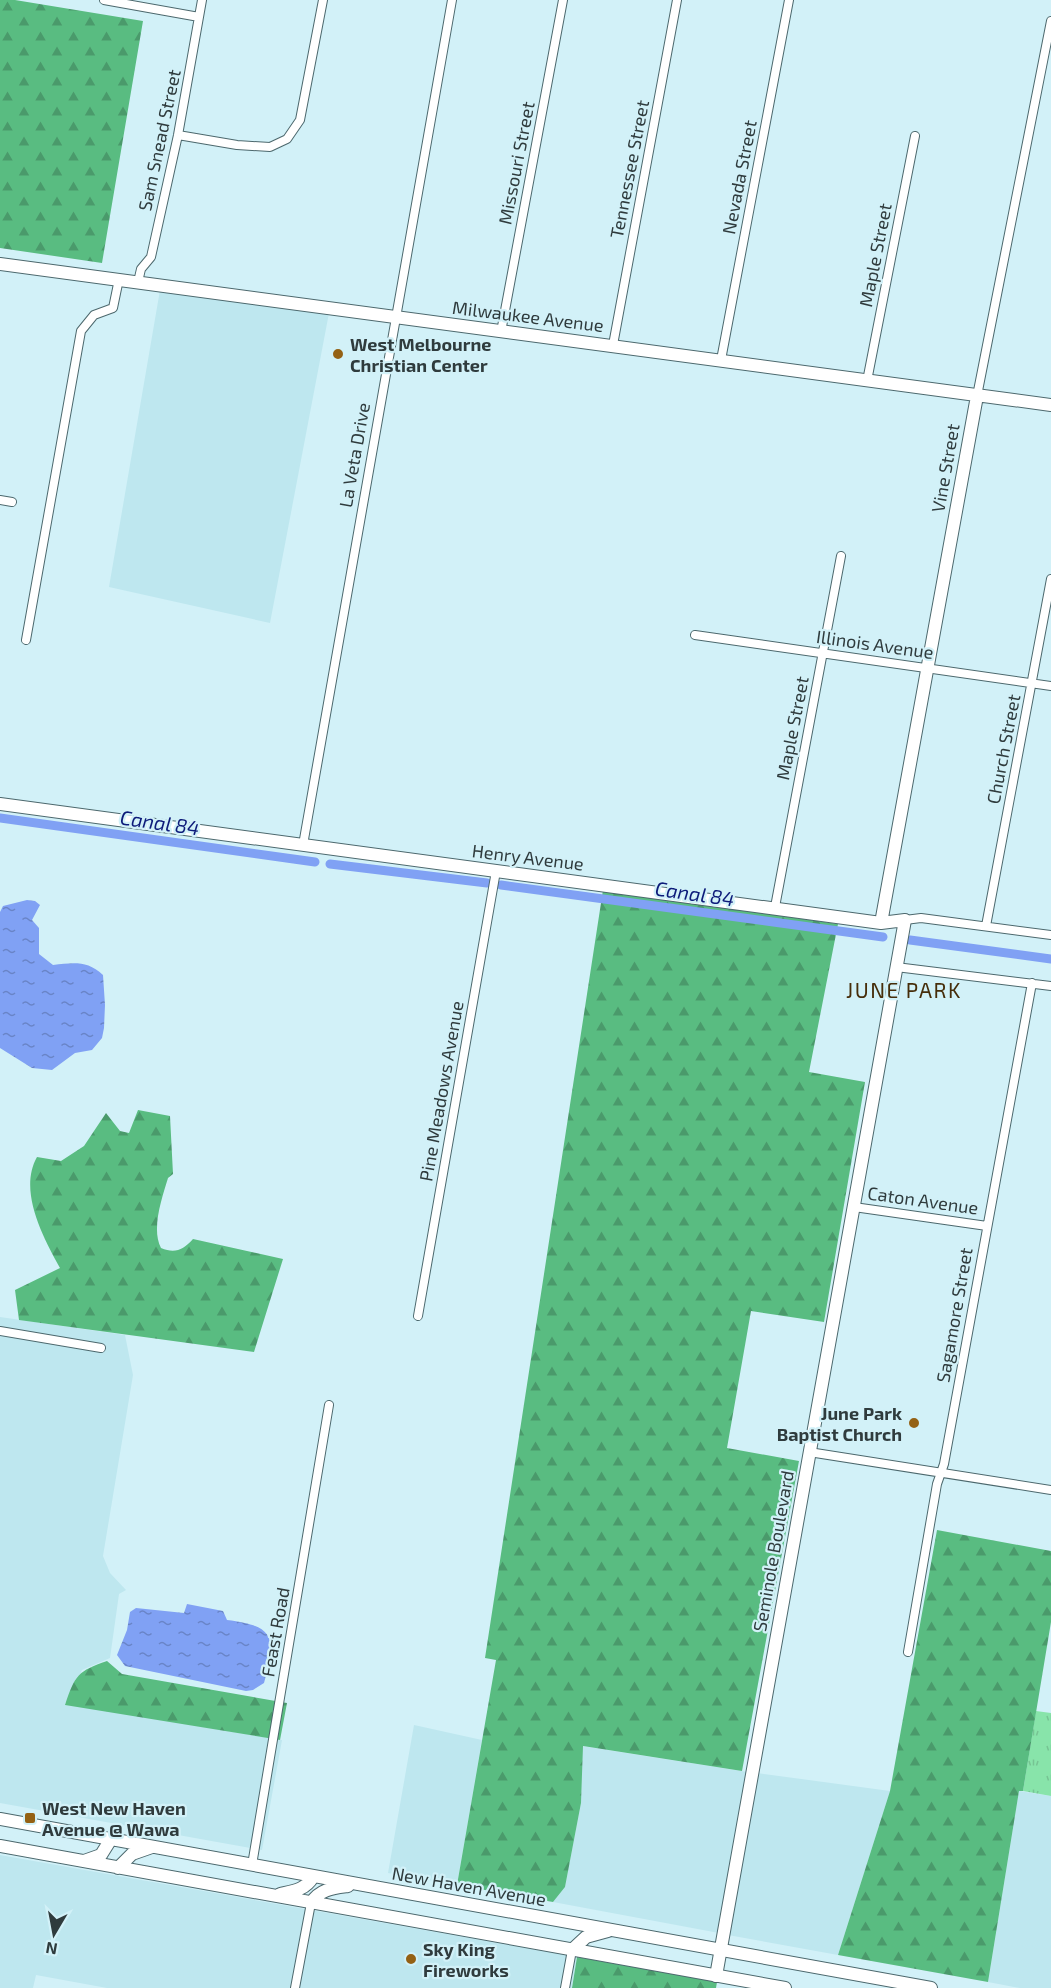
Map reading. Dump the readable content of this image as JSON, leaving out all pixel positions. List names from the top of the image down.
{
  "streets": {
    "street": [
      "Sam Snead Street",
      "Missouri Street",
      "Tennessee Street",
      "Nevada Street",
      "Maple Street",
      "Milwaukee Avenue",
      "La Veta Drive",
      "Vine Street",
      "Illinois Avenue",
      "Church Street",
      "Henry Avenue",
      "Pine Meadows Avenue",
      "Caton Avenue",
      "Sagamore Street",
      "Seminole Boulevard",
      "Feast Road",
      "New Haven Avenue"
    ]
  },
  "crossings": [
    ["Sam Snead Street", "Milwaukee Avenue"],
    ["Missouri Street", "Milwaukee Avenue"],
    ["Tennessee Street", "Milwaukee Avenue"],
    ["Nevada Street", "Milwaukee Avenue"],
    ["Maple Street", "Milwaukee Avenue"],
    ["Maple Street", "Illinois Avenue"],
    ["Maple Street", "Henry Avenue"],
    ["Milwaukee Avenue", "La Veta Drive"],
    ["Milwaukee Avenue", "Vine Street"],
    ["La Veta Drive", "Henry Avenue"],
    ["Vine Street", "Illinois Avenue"],
    ["Vine Street", "Henry Avenue"],
    ["Illinois Avenue", "Church Street"],
    ["Church Street", "Henry Avenue"],
    ["Henry Avenue", "Pine Meadows Avenue"],
    ["Henry Avenue", "Seminole Boulevard"],
    ["Caton Avenue", "Sagamore Street"],
    ["Caton Avenue", "Seminole Boulevard"],
    ["Seminole Boulevard", "New Haven Avenue"],
    ["Feast Road", "New Haven Avenue"]
  ],
  "districts": ["JUNE PARK"],
  "water": ["Canal 84"],
  "places": {
    "other": ["West Melbourne Christian Center", "June Park Baptist Church", "Sky King Fireworks"],
    "transit": ["West New Haven Avenue @ Wawa"]
  },
  "north": "bottom"
}
